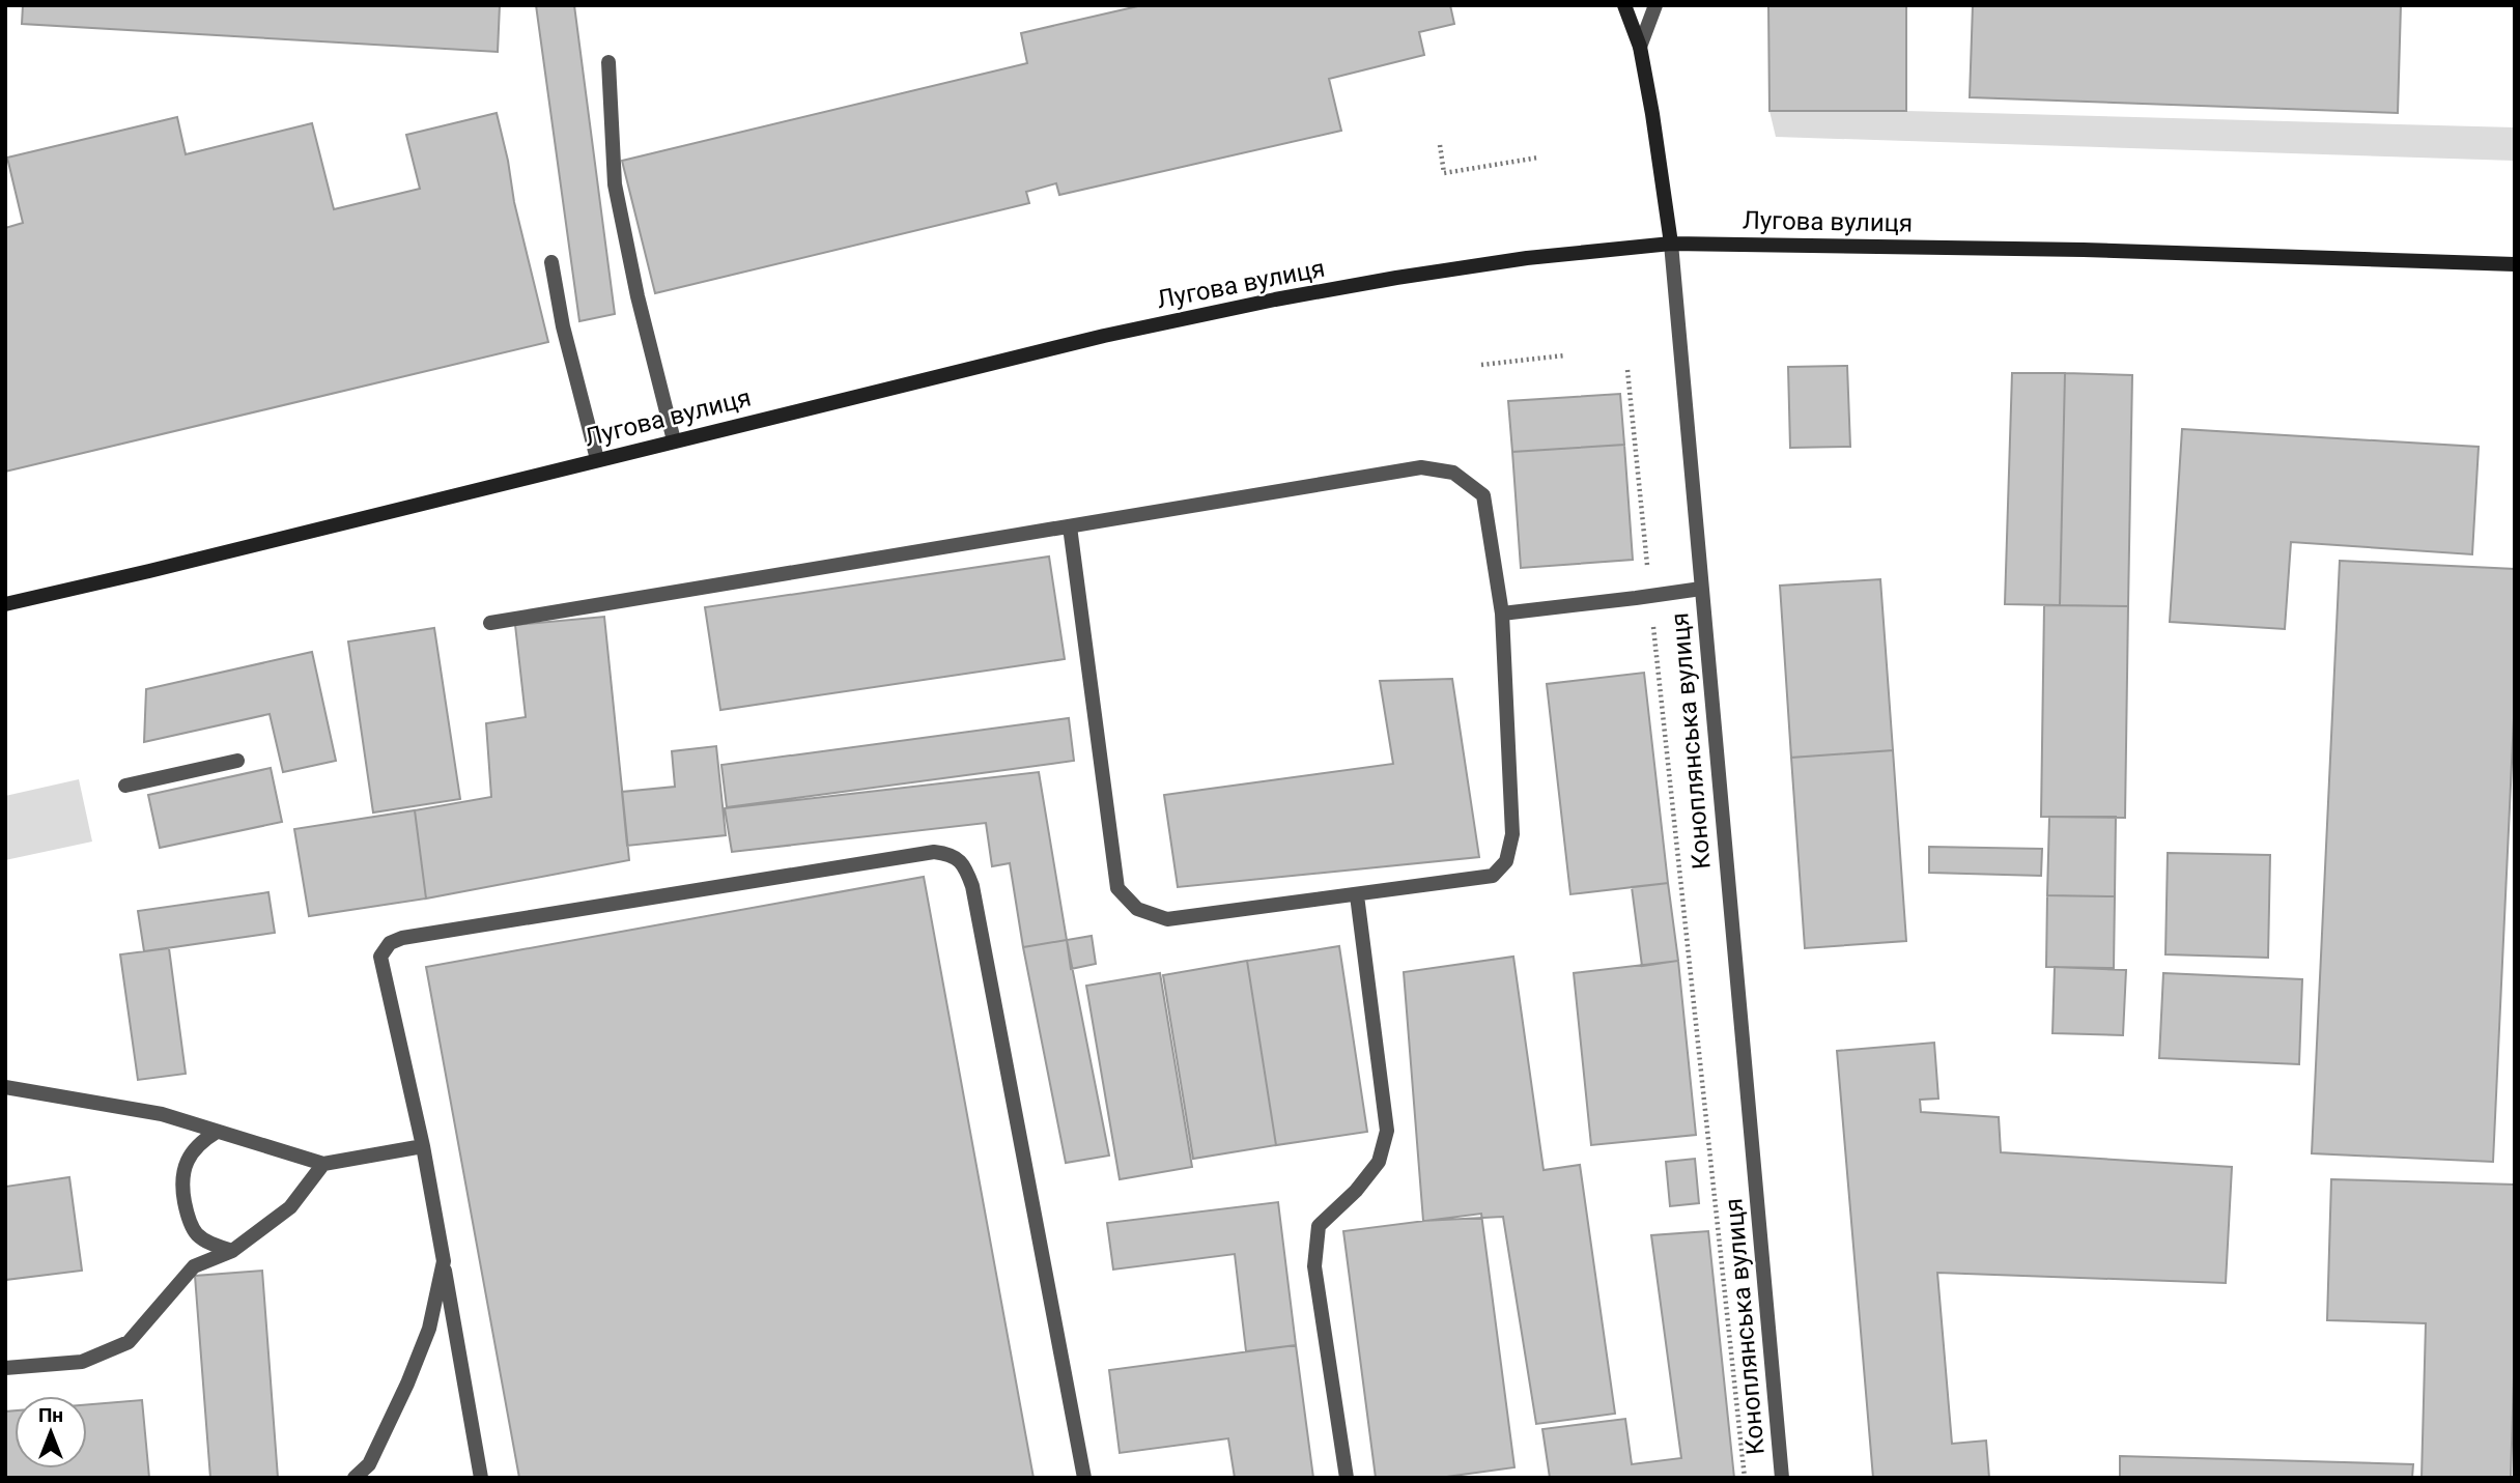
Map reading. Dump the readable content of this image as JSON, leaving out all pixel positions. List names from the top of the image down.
{
  "streets": {
    "main road": ["Лугова вулиця", "Коноплянська вулиця"]
  },
  "crossings": [
    ["Лугова вулиця", "Коноплянська вулиця"]
  ],
  "north": "top"
}
